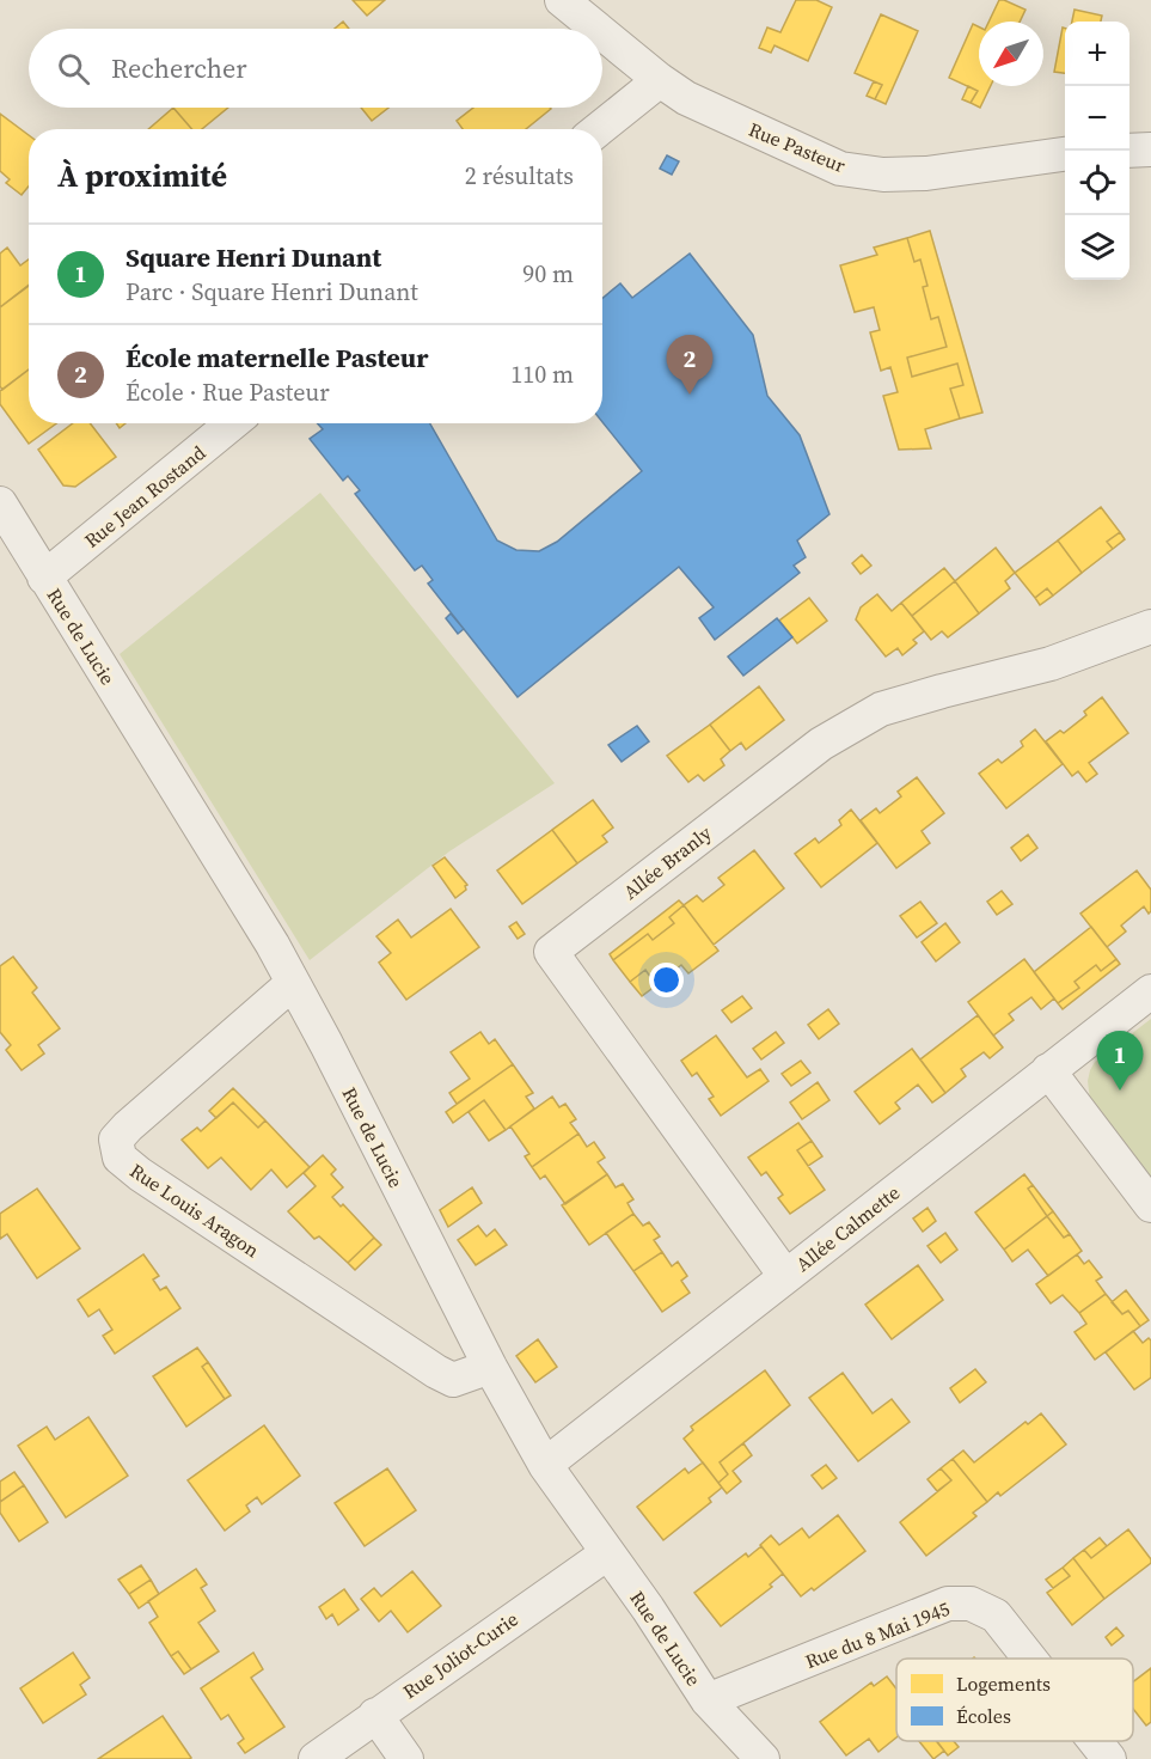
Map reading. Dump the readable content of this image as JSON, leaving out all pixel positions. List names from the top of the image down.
{
  "streets": {
    "street": [
      "Rue Pasteur",
      "Rue Jean Rostand",
      "Rue de Lucie",
      "Allée Branly",
      "Rue Louis Aragon",
      "Allée Calmette",
      "Rue du 8 Mai 1945",
      "Rue Joliot-Curie"
    ]
  },
  "crossings": [
    ["Rue Jean Rostand", "Rue de Lucie"],
    ["Rue de Lucie", "Rue Louis Aragon"],
    ["Rue de Lucie", "Allée Calmette"],
    ["Rue de Lucie", "Rue du 8 Mai 1945"],
    ["Rue de Lucie", "Rue Joliot-Curie"],
    ["Allée Branly", "Allée Calmette"]
  ],
  "legend": ["Logements", "Écoles"],
  "north": "bottom left",
  "page": {
    "map_buttons": ["+", "−"],
    "search": "Rechercher",
    "heading": ["À proximité", "2 résultats"],
    "list": [
      {
        "mark": "1",
        "name": "Square Henri Dunant",
        "note": "Parc · Square Henri Dunant",
        "value": "90 m"
      },
      {
        "mark": "2",
        "name": "École maternelle Pasteur",
        "note": "École · Rue Pasteur",
        "value": "110 m"
      }
    ],
    "pins": ["2", "1"]
  }
}
